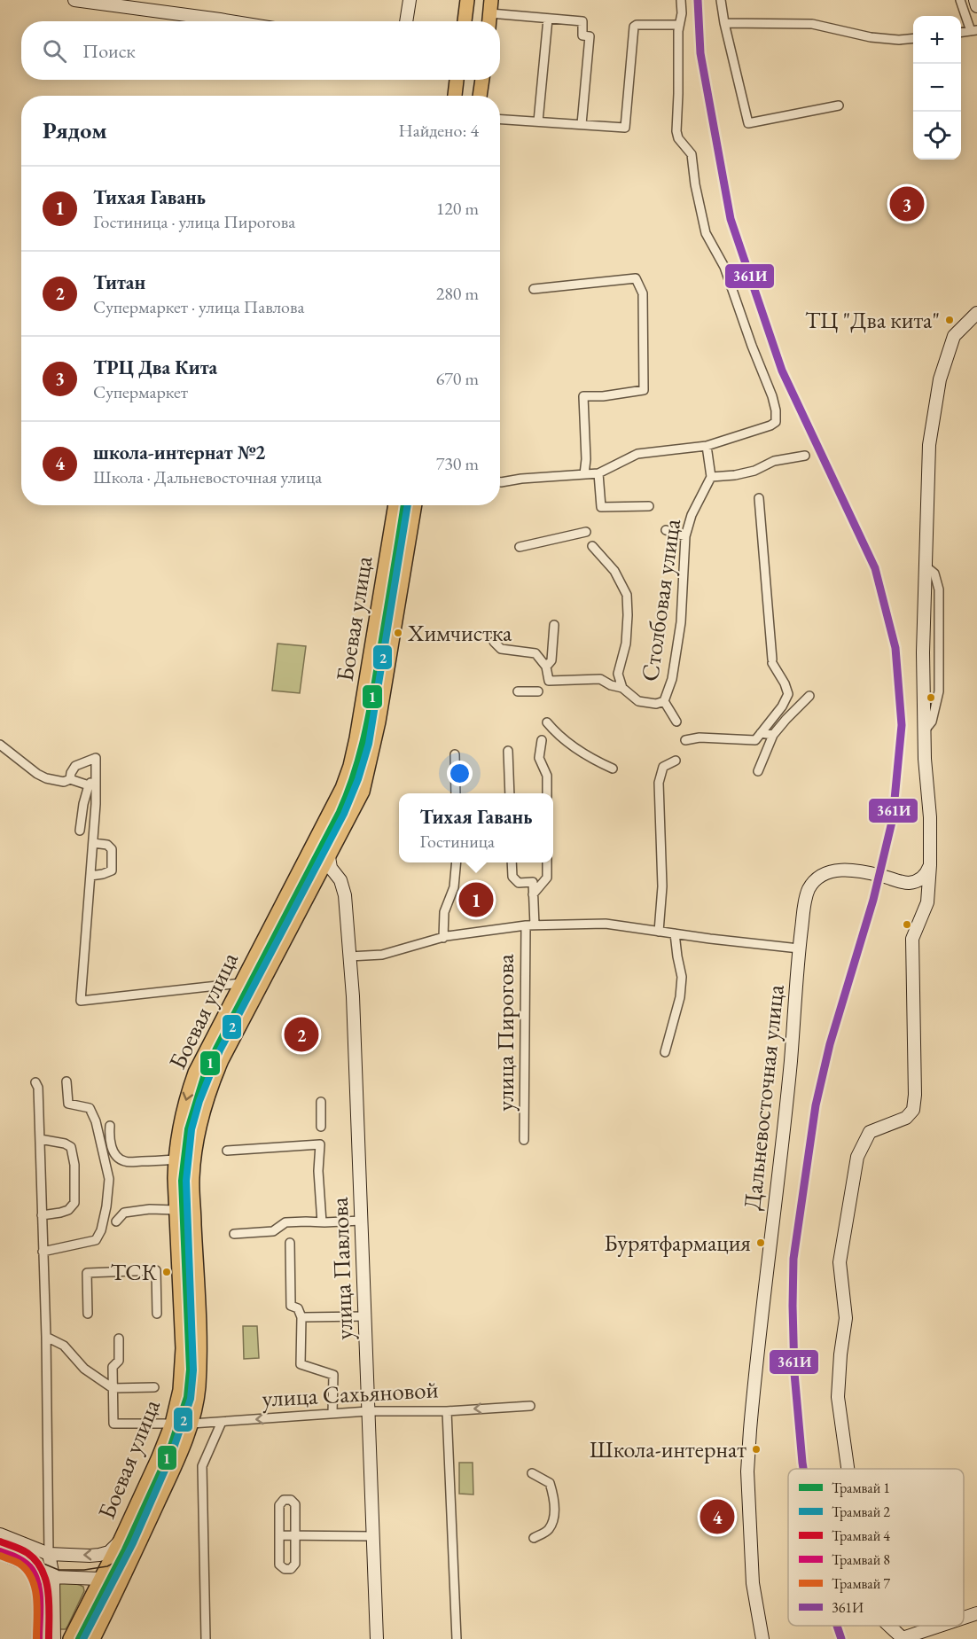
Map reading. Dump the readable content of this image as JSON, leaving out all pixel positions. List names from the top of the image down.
{
  "streets": {
    "main road": ["Боевая улица"],
    "street": [
      "Столбовая улица",
      "улица Пирогова",
      "Дальневосточная улица",
      "улица Павлова",
      "улица Сахьяновой"
    ]
  },
  "crossings": [
    ["Боевая улица", "улица Павлова"],
    ["Боевая улица", "улица Сахьяновой"],
    ["улица Павлова", "улица Сахьяновой"]
  ],
  "one_way": ["улица Сахьяновой"],
  "places": [
    "ТЦ \"Два кита\"",
    "Химчистка",
    "Бурятфармация",
    "ТСК",
    "Школа-интернат"
  ],
  "lines": [
    "transit line 361И",
    "tram line 1",
    "tram line 2",
    "tram line 4",
    "tram line 8",
    "tram line 7"
  ],
  "legend": [
    "Трамвай 1",
    "Трамвай 2",
    "Трамвай 4",
    "Трамвай 8",
    "Трамвай 7",
    "361И"
  ],
  "page": {
    "map_buttons": ["+", "−"],
    "search": "Поиск",
    "heading": ["Рядом", "Найдено: 4"],
    "list": [
      {
        "mark": "1",
        "name": "Тихая Гавань",
        "note": "Гостиница · улица Пирогова",
        "value": "120 m"
      },
      {
        "mark": "2",
        "name": "Титан",
        "note": "Супермаркет · улица Павлова",
        "value": "280 m"
      },
      {
        "mark": "3",
        "name": "ТРЦ Два Кита",
        "note": "Супермаркет",
        "value": "670 m"
      },
      {
        "mark": "4",
        "name": "школа-интернат №2",
        "note": "Школа · Дальневосточная улица",
        "value": "730 m"
      }
    ],
    "pins": [
      "3",
      "1",
      "2",
      "4"
    ],
    "popup": ["Тихая Гавань", "Гостиница"]
  }
}
